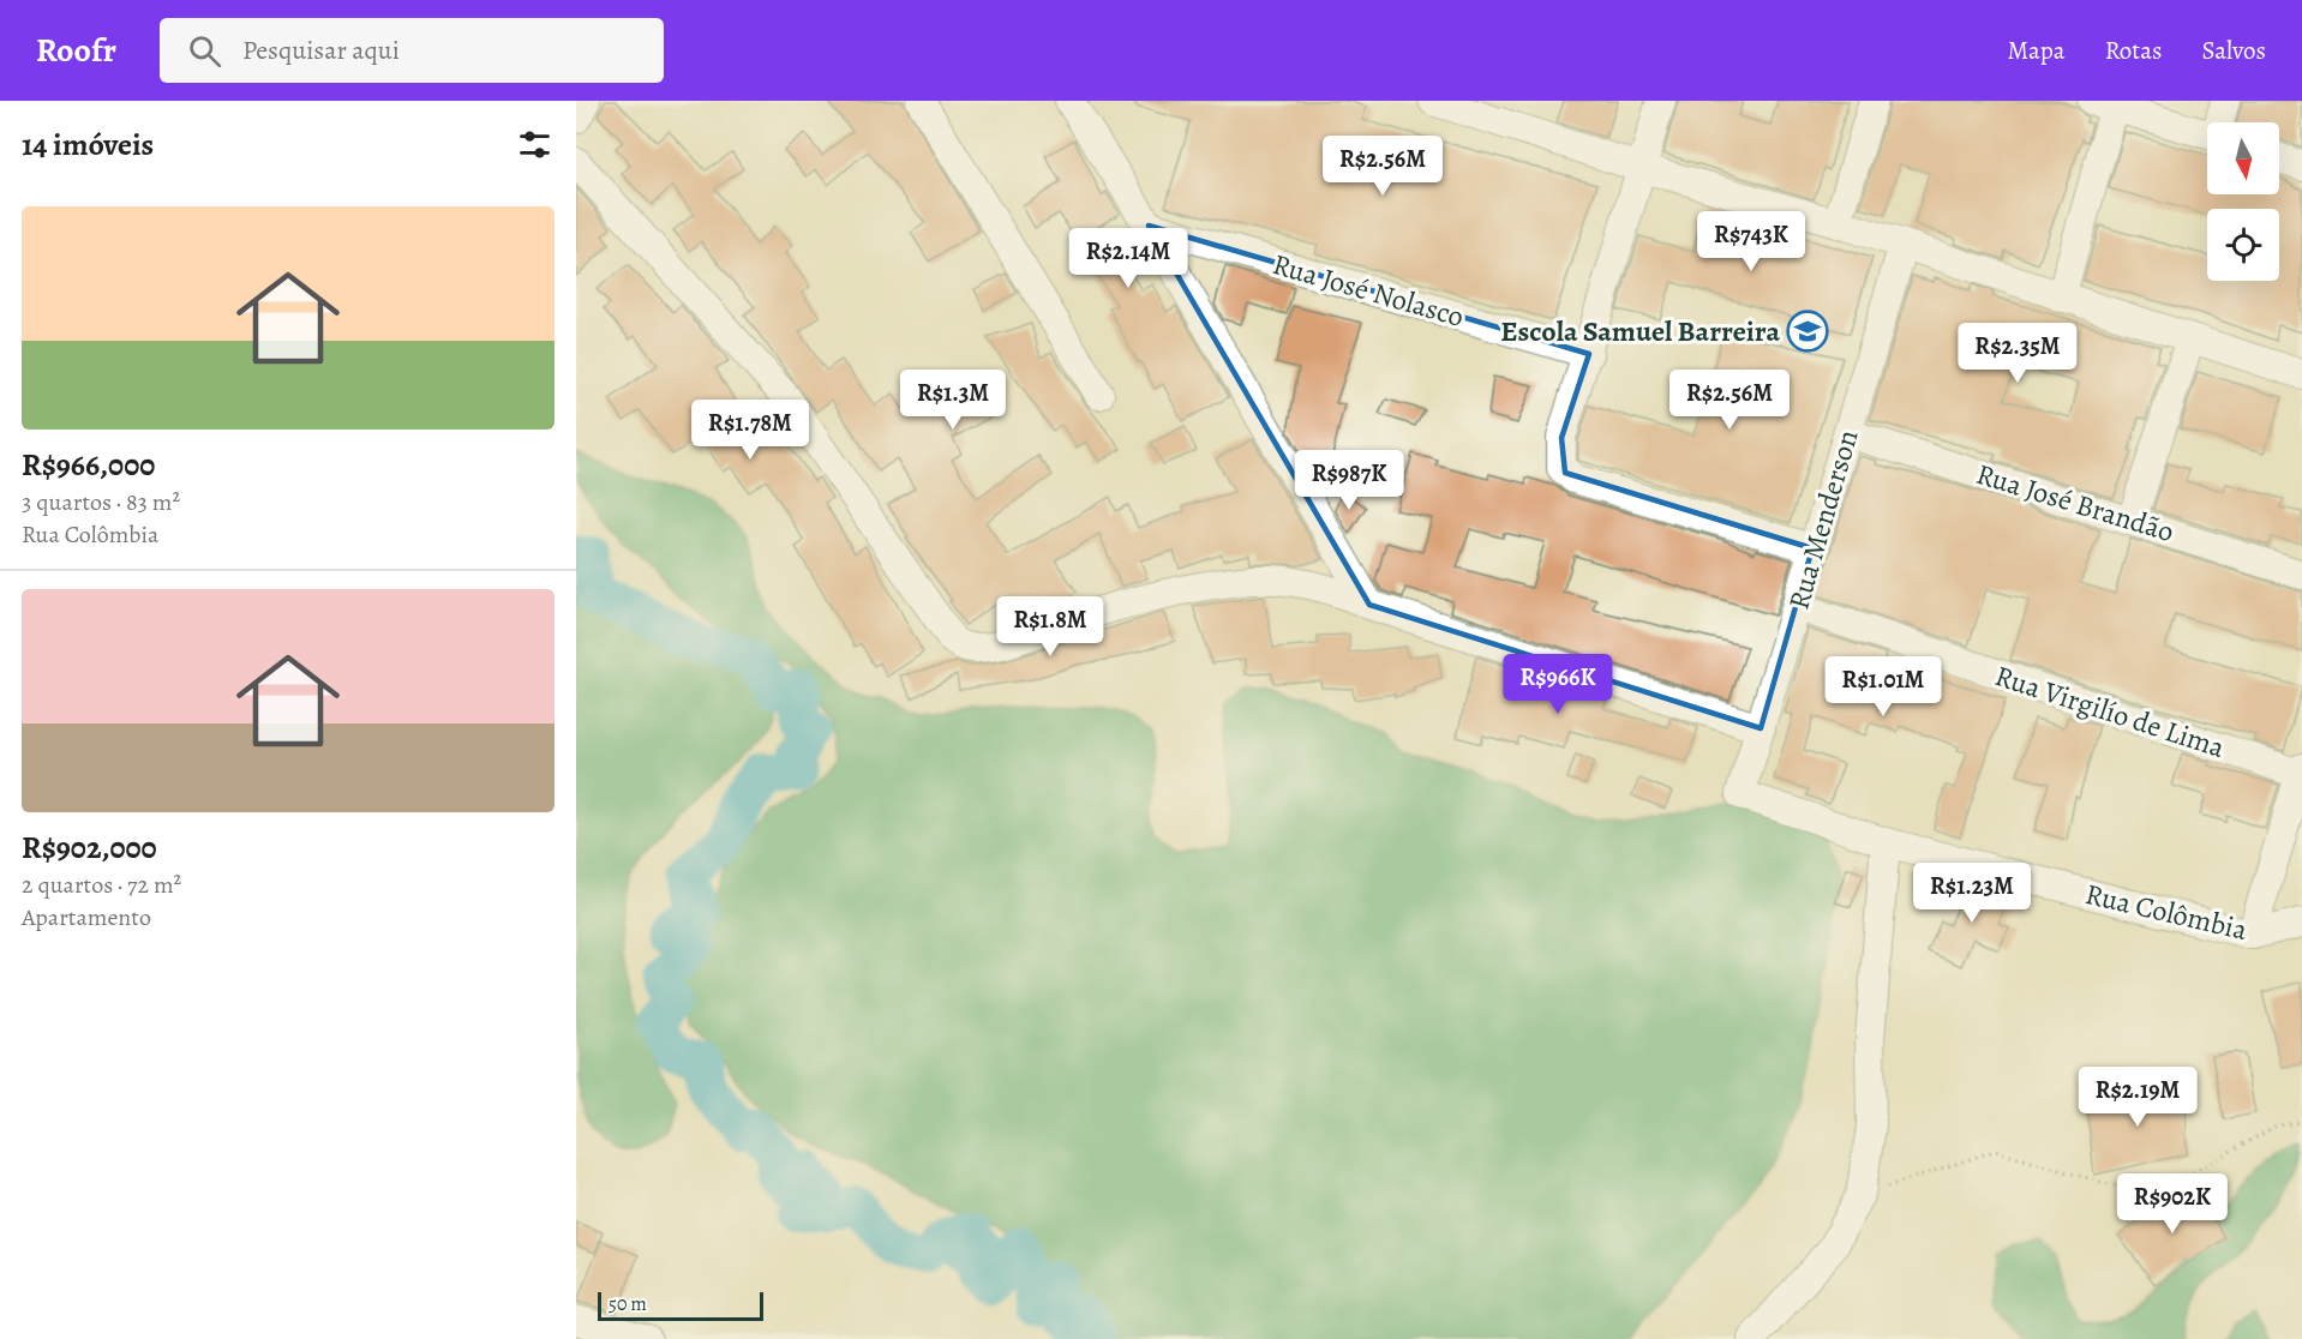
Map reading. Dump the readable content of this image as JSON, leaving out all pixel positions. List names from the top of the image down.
{
  "streets": {
    "street": [
      "Rua José Nolasco",
      "Rua José Brandão",
      "Rua Menderson",
      "Rua Virgilío de Lima",
      "Rua Colômbia"
    ]
  },
  "crossings": [
    ["Rua José Brandão", "Rua Menderson"],
    ["Rua Menderson", "Rua Virgilío de Lima"],
    ["Rua Menderson", "Rua Colômbia"]
  ],
  "places": {
    "school or university": ["Escola Samuel Barreira"]
  },
  "scale_bar": "50 m",
  "north": "bottom",
  "page": {
    "header": "Roofr",
    "search": "Pesquisar aqui",
    "nav": ["Mapa", "Rotas", "Salvos"],
    "heading": "14 imóveis",
    "price": [
      "R$2.56M",
      "R$743K",
      "R$2.14M",
      "R$2.35M",
      "R$1.3M",
      "R$2.56M",
      "R$1.78M",
      "R$987K",
      "R$1.8M",
      "R$966K",
      "R$1.01M",
      "R$1.23M",
      "R$2.19M",
      "R$902K"
    ],
    "list": [
      {
        "name": "R$966,000",
        "note": "3 quartos · 83 m² · Rua Colômbia"
      },
      {
        "name": "R$902,000",
        "note": "2 quartos · 72 m² · Apartamento"
      }
    ],
    "scale": "50 m"
  }
}
